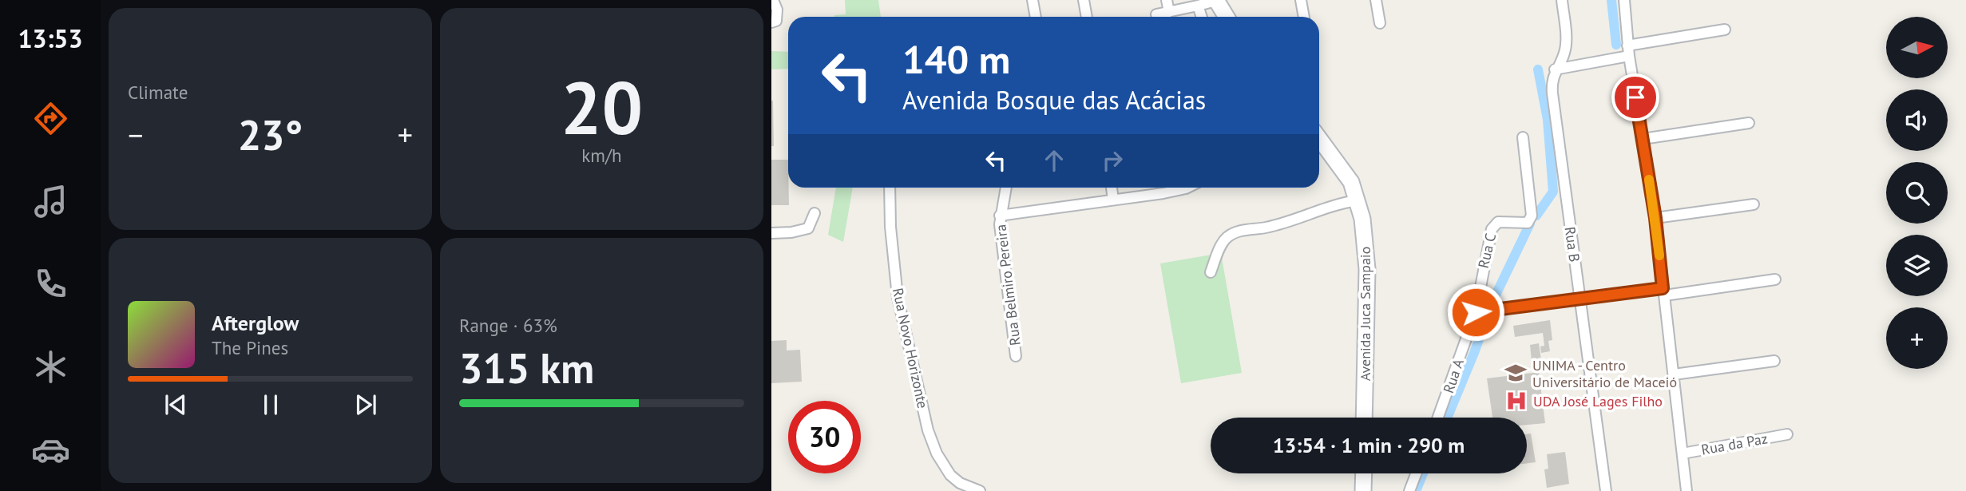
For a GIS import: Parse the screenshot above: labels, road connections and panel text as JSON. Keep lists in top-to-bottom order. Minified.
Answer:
{"streets":{"main road":["Avenida Juca Sampaio"],"street":["Rua B","Rua C","Rua Belmiro Pereira","Rua Novo Horizonte","Rua A","Rua da Paz"]},"crossings":[["Rua C","Rua A"]],"places":{"school or university":["UNIMA - Centro Universitário de Maceió"],"hospital":["UDA José Lages Filho"]},"north":"right","page":{"tabs":"13:53","tile":["Climate",["20","km/h"],["Range · 63%","315 km"]],"map_buttons":"+","turn":["140 m","Avenida Bosque das Acácias"],"heat":["−","23°","+"],"song":["Afterglow","The Pines"],"limit":"30","trip":"13:54 · 1 min · 290 m"}}
